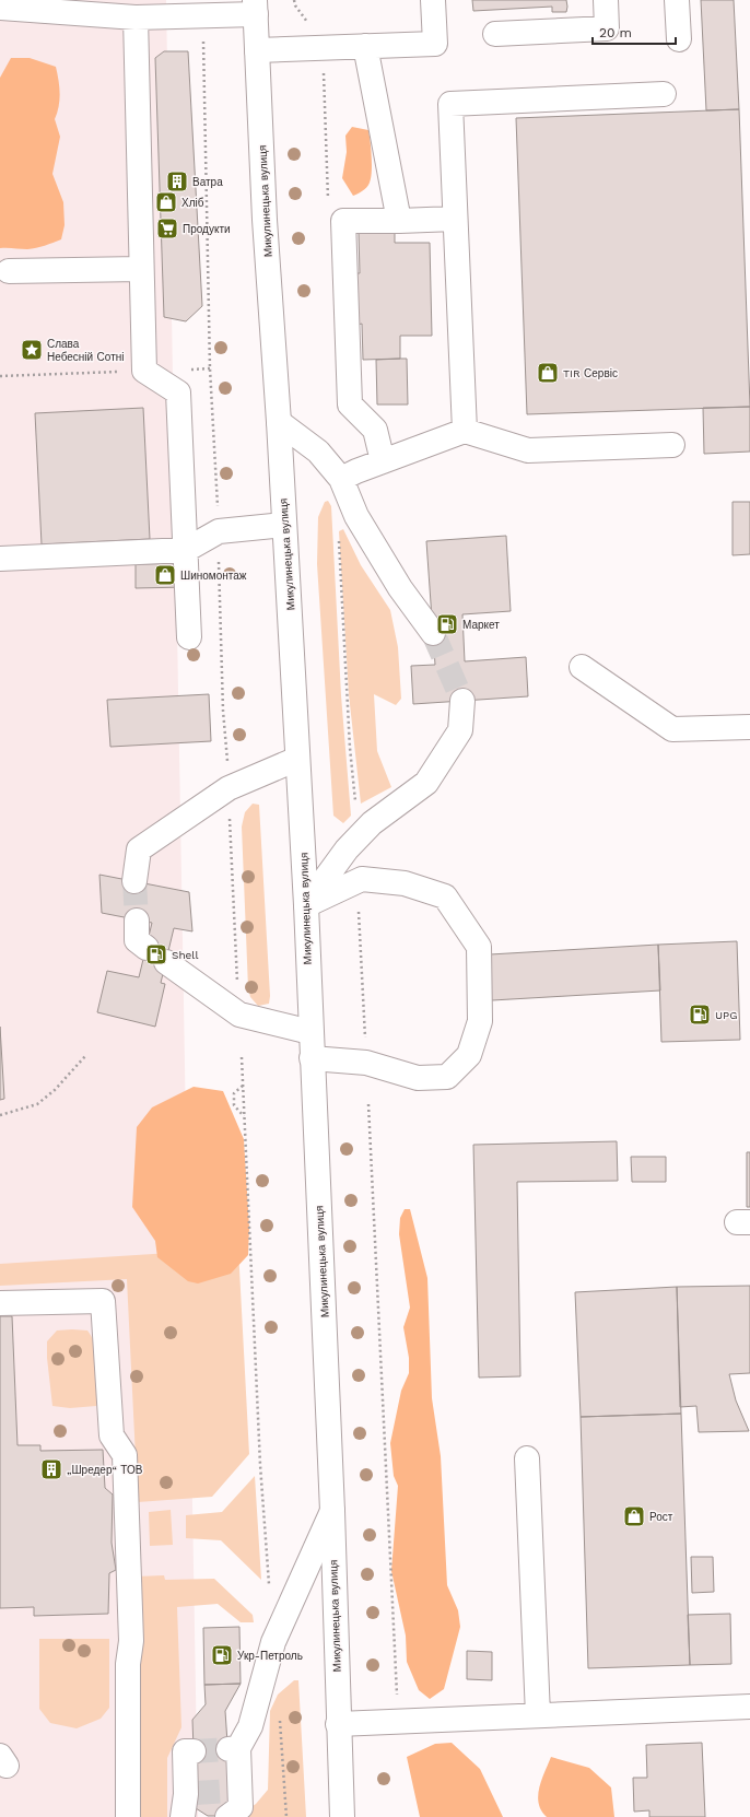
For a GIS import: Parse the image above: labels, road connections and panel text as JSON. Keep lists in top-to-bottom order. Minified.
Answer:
{"streets":{"main road":["Микулинецька вулиця"]},"places":{"building":["Ватра","„Шредер“ ТОВ"],"shop":["Хліб","TIR Сервіс","Шиномонтаж","Рост"],"supermarket":["Продукти"],"place":["Слава Небесній Сотні"],"fuel station":["Маркет","Shell","UPG","Укр-Петроль"]},"scale_bar":"20 m"}
